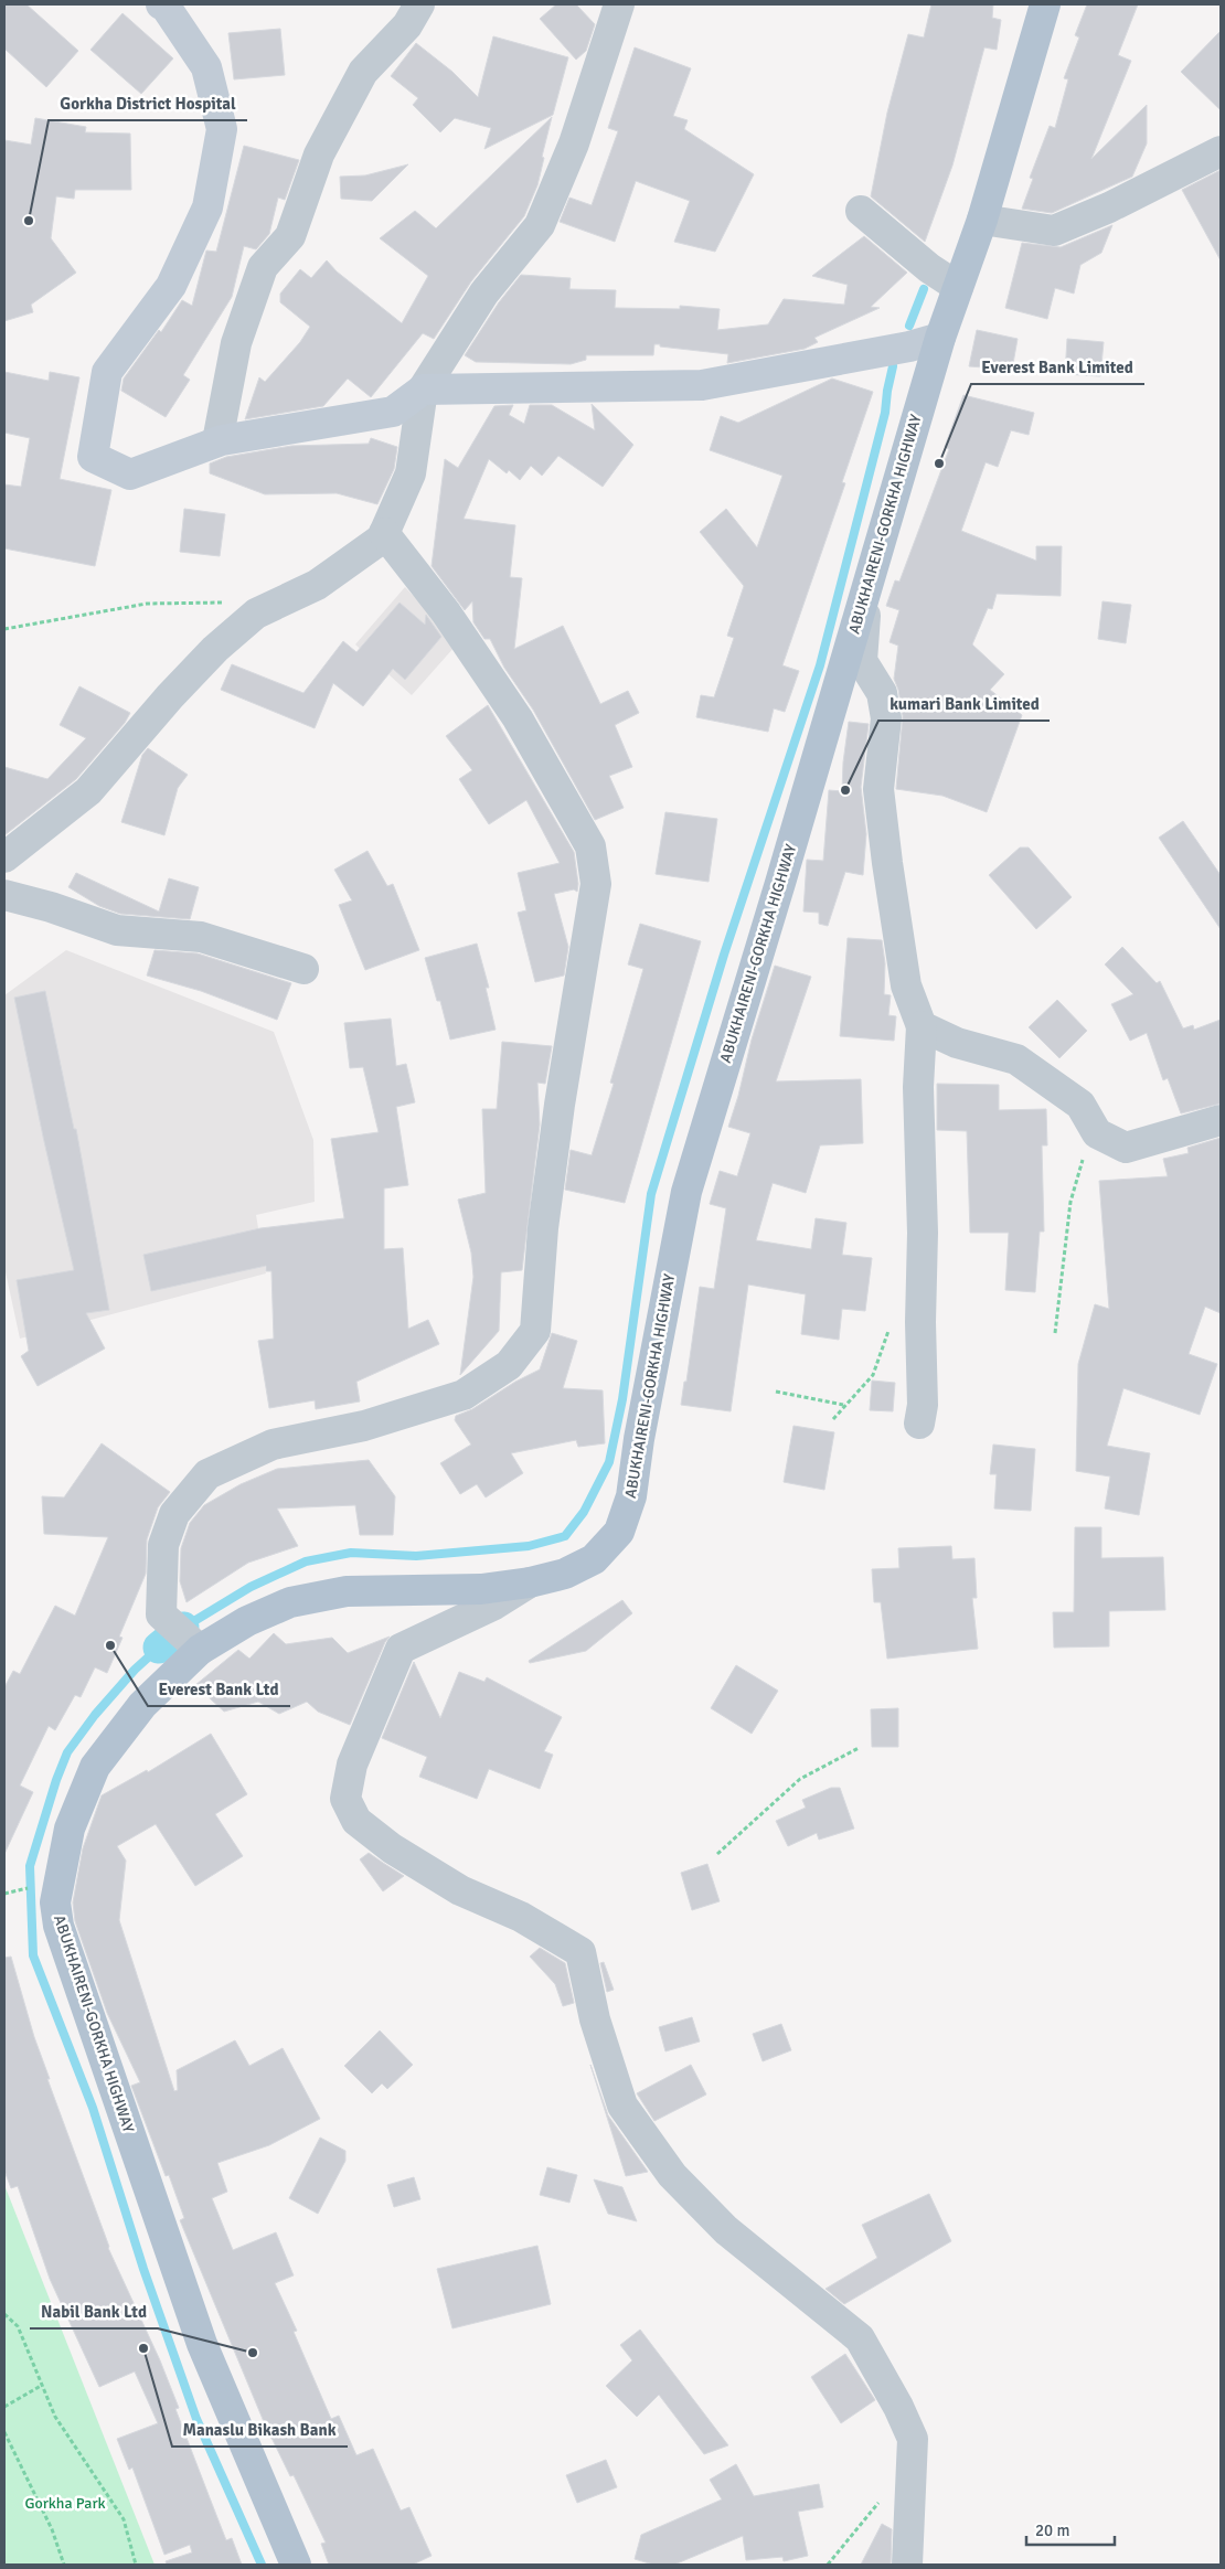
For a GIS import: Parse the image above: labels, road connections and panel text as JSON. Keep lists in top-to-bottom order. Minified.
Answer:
{"streets":{"main road":["ABUKHAIRENI-GORKHA HIGHWAY"]},"parks":["Gorkha Park"],"places":["Gorkha District Hospital","Everest Bank Limited","kumari Bank Limited","Everest Bank Ltd","Manaslu Bikash Bank","Nabil Bank Ltd"],"scale_bar":"20 m"}
